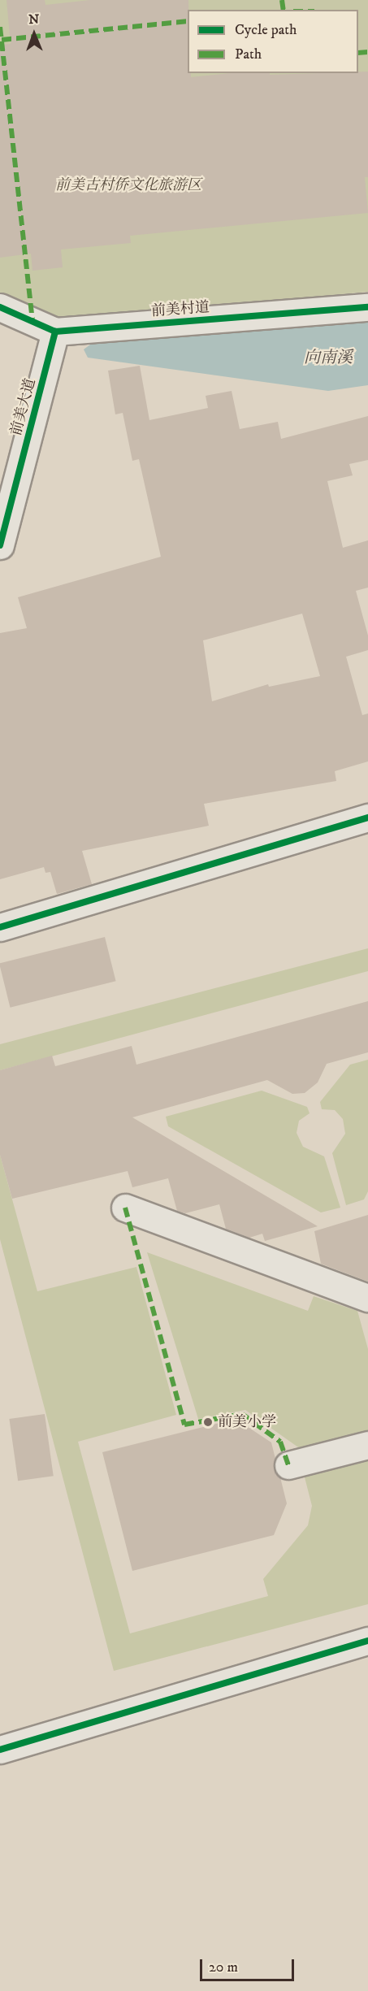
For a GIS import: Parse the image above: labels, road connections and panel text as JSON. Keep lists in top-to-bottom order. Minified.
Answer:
{"streets":{"street":["前美村道","前美大道"]},"crossings":[["前美村道","前美大道"]],"water":["向南溪"],"parks":["前美古村侨文化旅游区"],"places":["前美小学"],"legend":["Cycle path","Path"],"scale_bar":"20 m","north":"top"}
